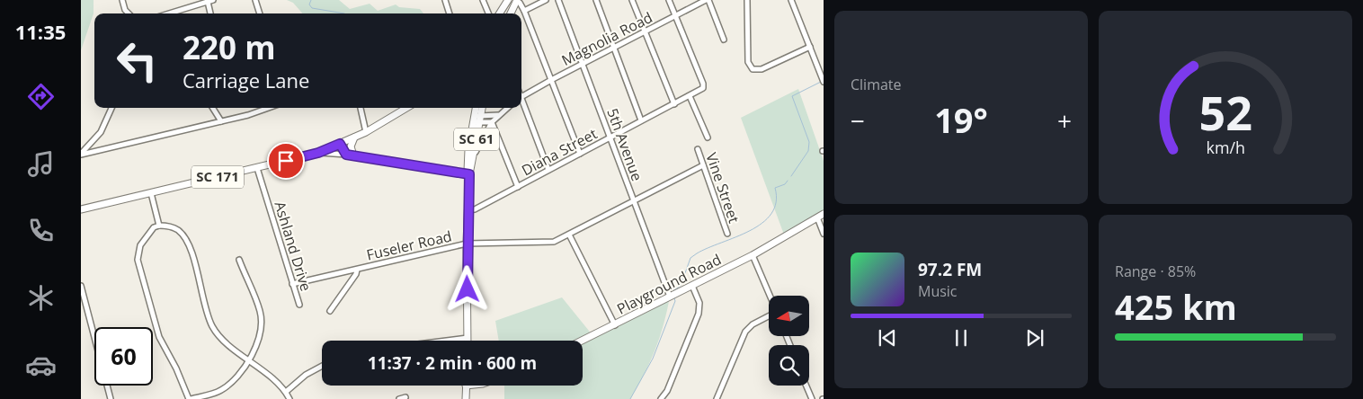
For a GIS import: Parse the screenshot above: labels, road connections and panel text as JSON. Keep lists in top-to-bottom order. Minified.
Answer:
{"streets":{"main road":["SC 61","SC 171","Playground Road"],"street":["Magnolia Road","5th Avenue","Diana Street","Vine Street","Fuseler Road","Ashland Drive"]},"crossings":[["Magnolia Road","5th Avenue"],["Magnolia Road","Diana Street"],["SC 61","Diana Street"],["SC 61","Fuseler Road"],["5th Avenue","Diana Street"],["5th Avenue","Fuseler Road"],["5th Avenue","Playground Road"],["SC 171","Ashland Drive"],["Vine Street","Fuseler Road"],["Fuseler Road","Ashland Drive"]],"north":"left","page":{"tabs":"11:35","tile":["Climate",["Range · 85%","425 km"]],"turn":["220 m","Carriage Lane"],"heat":["−","19°","+"],"song":["97.2 FM","Music"],"limit":"60","trip":"11:37 · 2 min · 600 m","gauge":["52","km/h"]}}
